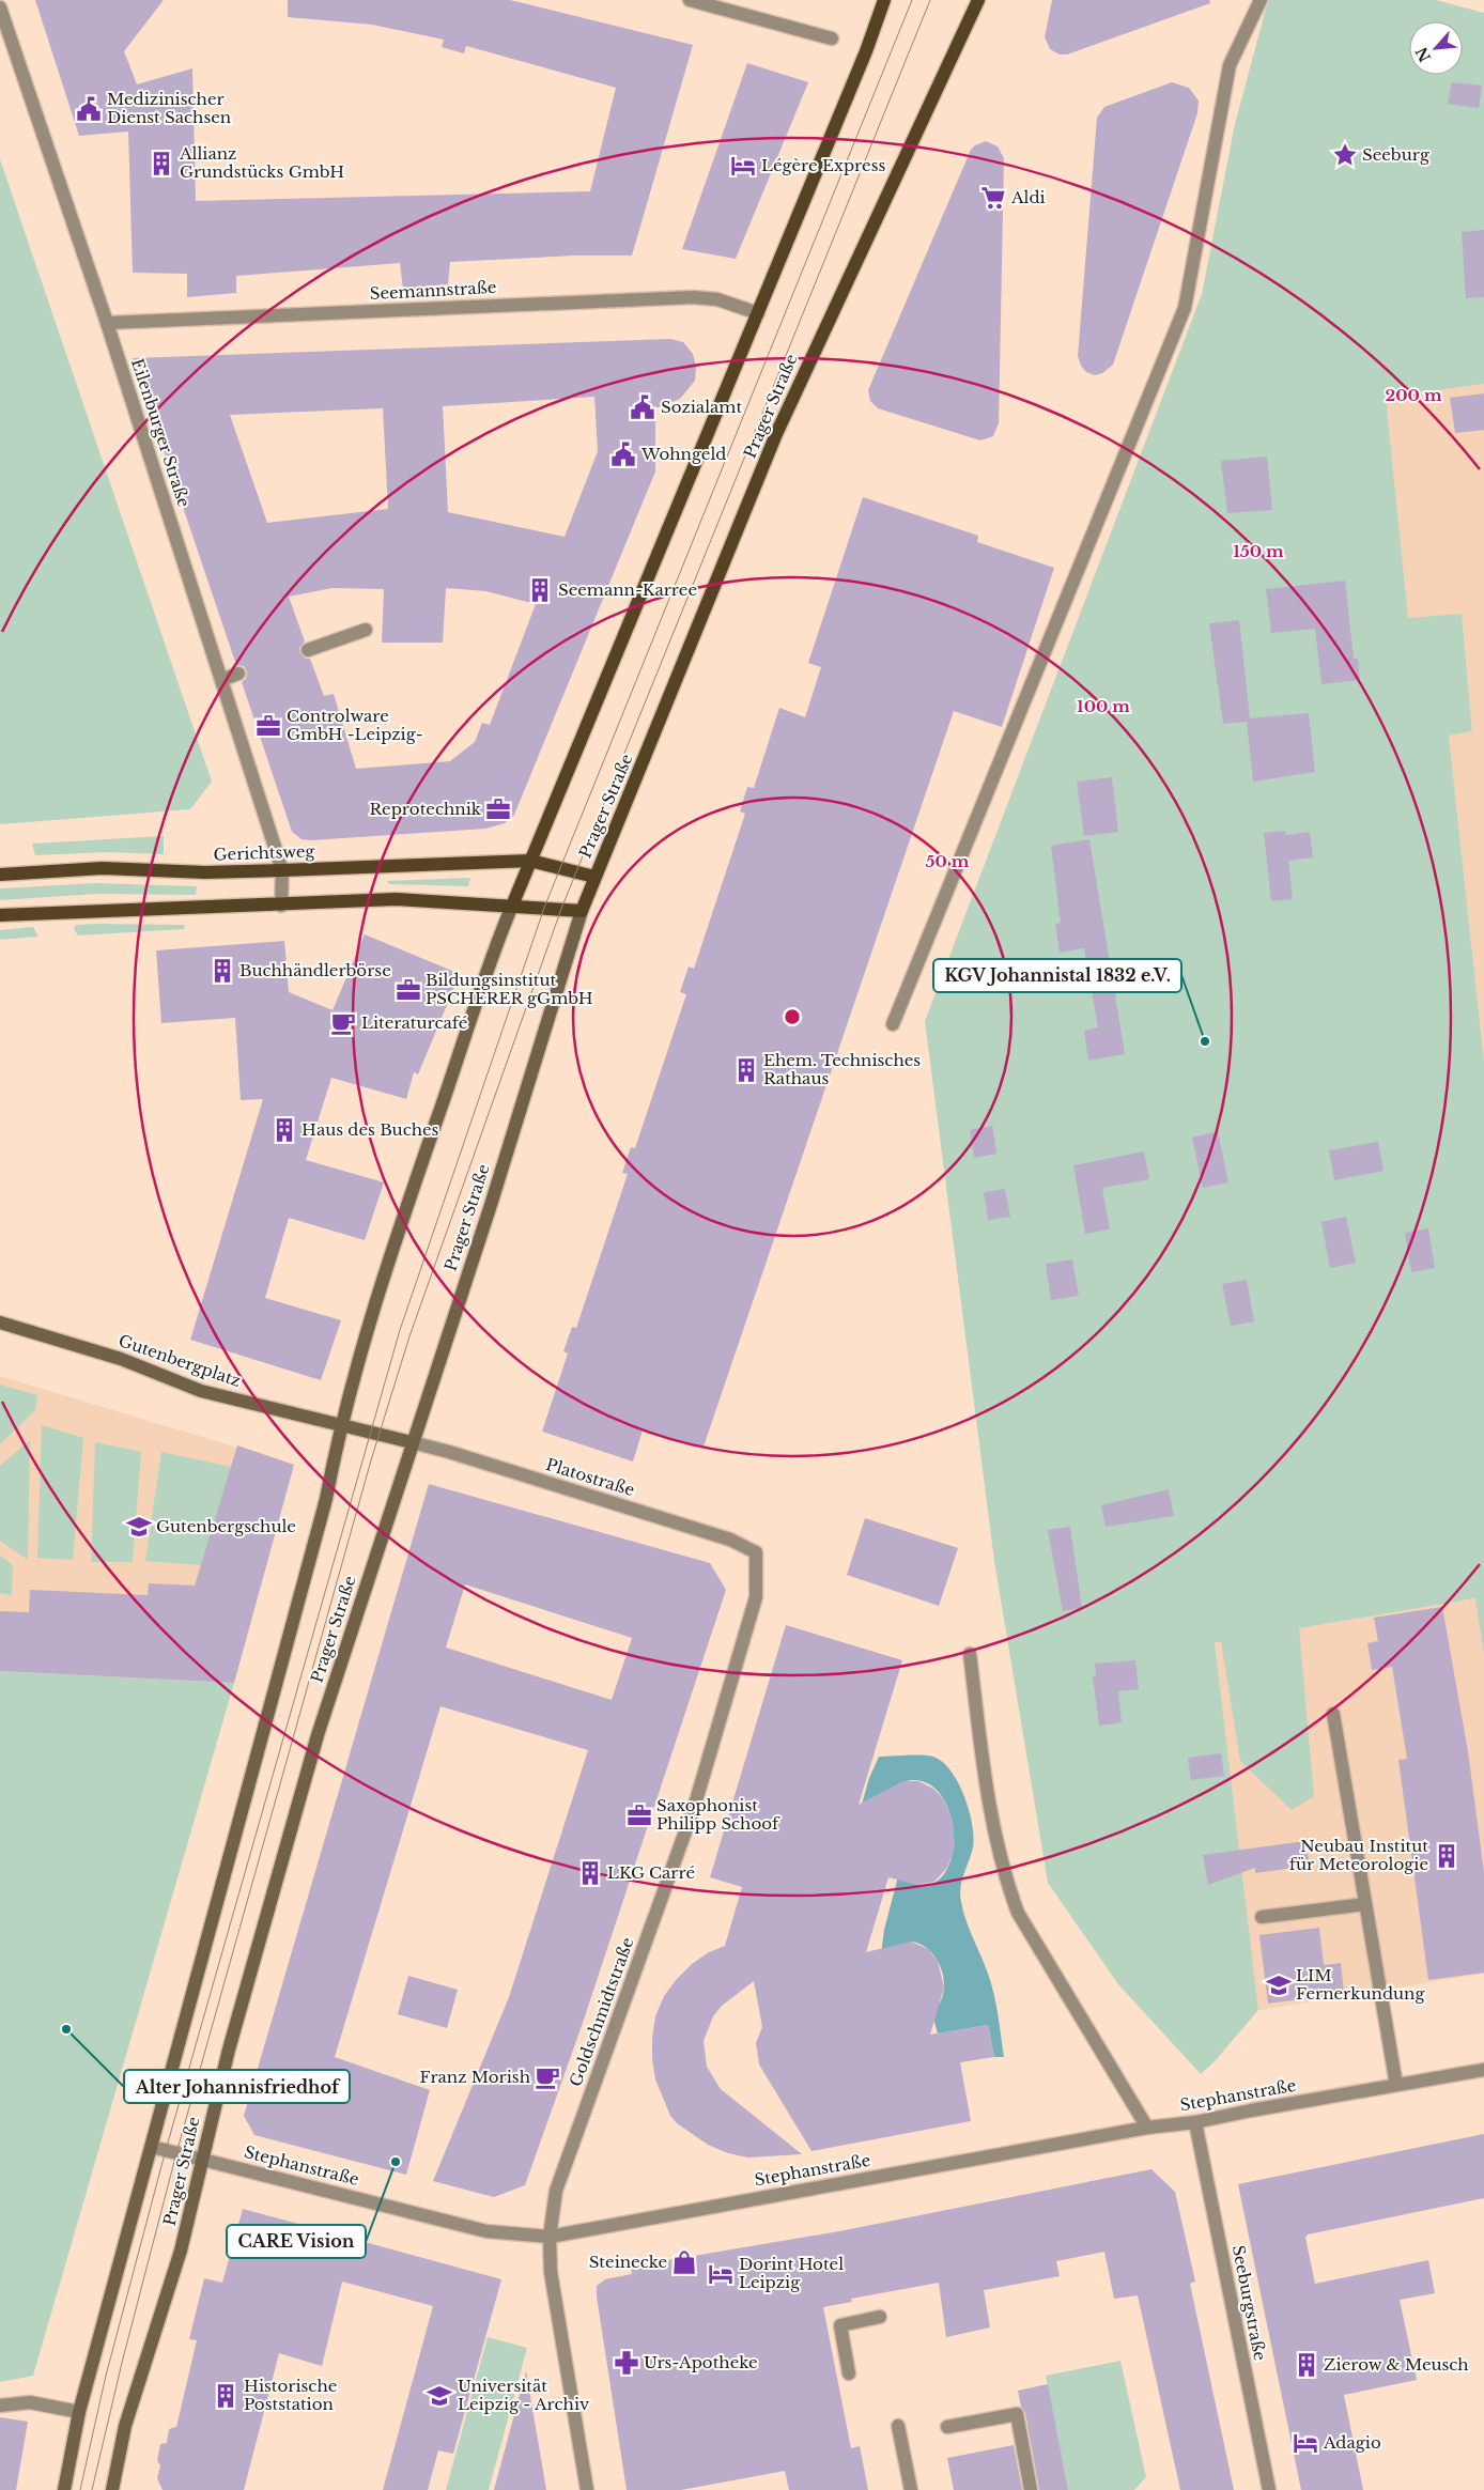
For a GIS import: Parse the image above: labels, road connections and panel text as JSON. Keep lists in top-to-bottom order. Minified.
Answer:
{"streets":{"main road":["Prager Straße","Gerichtsweg","Gutenbergplatz"],"street":["Seemannstraße","Eilenburger Straße","Platostraße","Goldschmidtstraße","Stephanstraße","Seeburgstraße"]},"crossings":[["Seemannstraße","Eilenburger Straße"],["Prager Straße","Gerichtsweg"],["Prager Straße","Gutenbergplatz"],["Prager Straße","Platostraße"],["Prager Straße","Stephanstraße"],["Eilenburger Straße","Gerichtsweg"],["Gutenbergplatz","Platostraße"],["Platostraße","Goldschmidtstraße"],["Goldschmidtstraße","Stephanstraße"],["Stephanstraße","Seeburgstraße"]],"places":{"public building":["Medizinischer Dienst Sachsen","Sozialamt","Wohngeld"],"place":["Seeburg"],"building":["Allianz Grundstücks GmbH","Seemann-Karree","Buchhändlerbörse","Ehem. Technisches Rathaus","Haus des Buches","Neubau Institut für Meteorologie","LKG Carré","Zierow & Meusch","Historische Poststation"],"hotel":["Légère Express","Dorint Hotel Leipzig","Adagio"],"supermarket":["Aldi"],"office":["Controlware GmbH -Leipzig-","Reprotechnik","Bildungsinstitut PSCHERER gGmbH","Saxophonist Philipp Schoof"],"cafe":["Literaturcafé","Franz Morish"],"other":["KGV Johannistal 1832 e.V.","Alter Johannisfriedhof","CARE Vision"],"school or university":["Gutenbergschule","LIM Fernerkundung","Universität Leipzig - Archiv"],"shop":["Steinecke"],"pharmacy":["Urs-Apotheke"]},"north":"bottom left","rings":["200 m","150 m","100 m","50 m"]}
